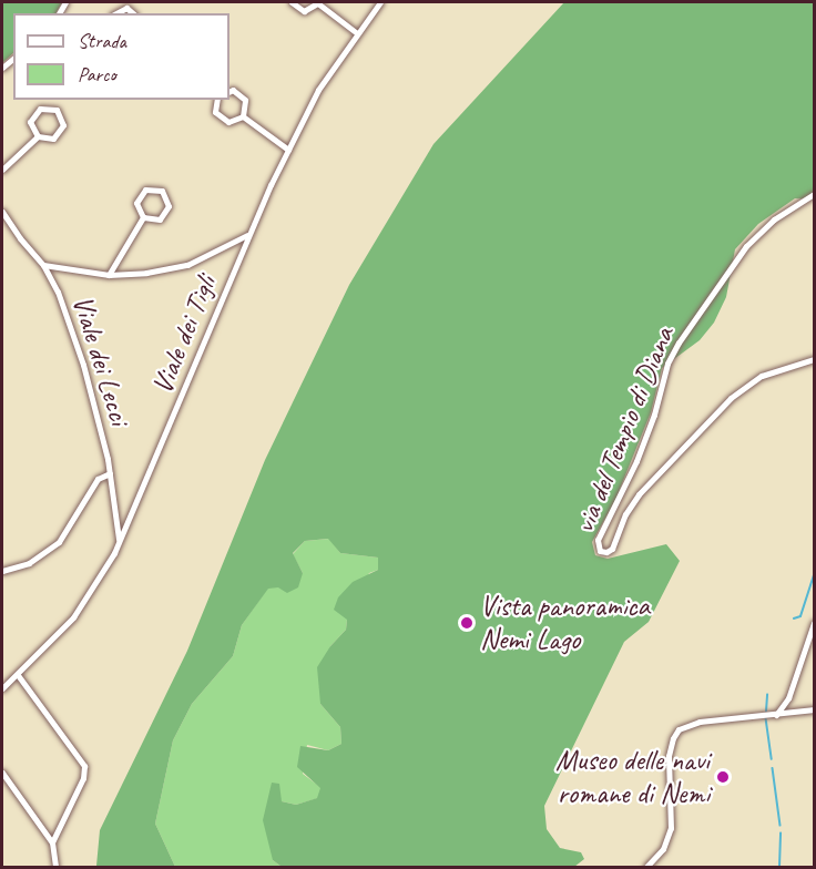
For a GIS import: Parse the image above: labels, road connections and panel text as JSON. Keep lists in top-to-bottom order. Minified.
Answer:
{"streets":{"street":["Viale dei Tigli","Viale dei Lecci","via del Tempio di Diana"]},"crossings":[["Viale dei Tigli","Viale dei Lecci"]],"places":["Vista panoramica Nemi Lago","Museo delle navi romane di Nemi"],"legend":["Strada","Parco"]}
